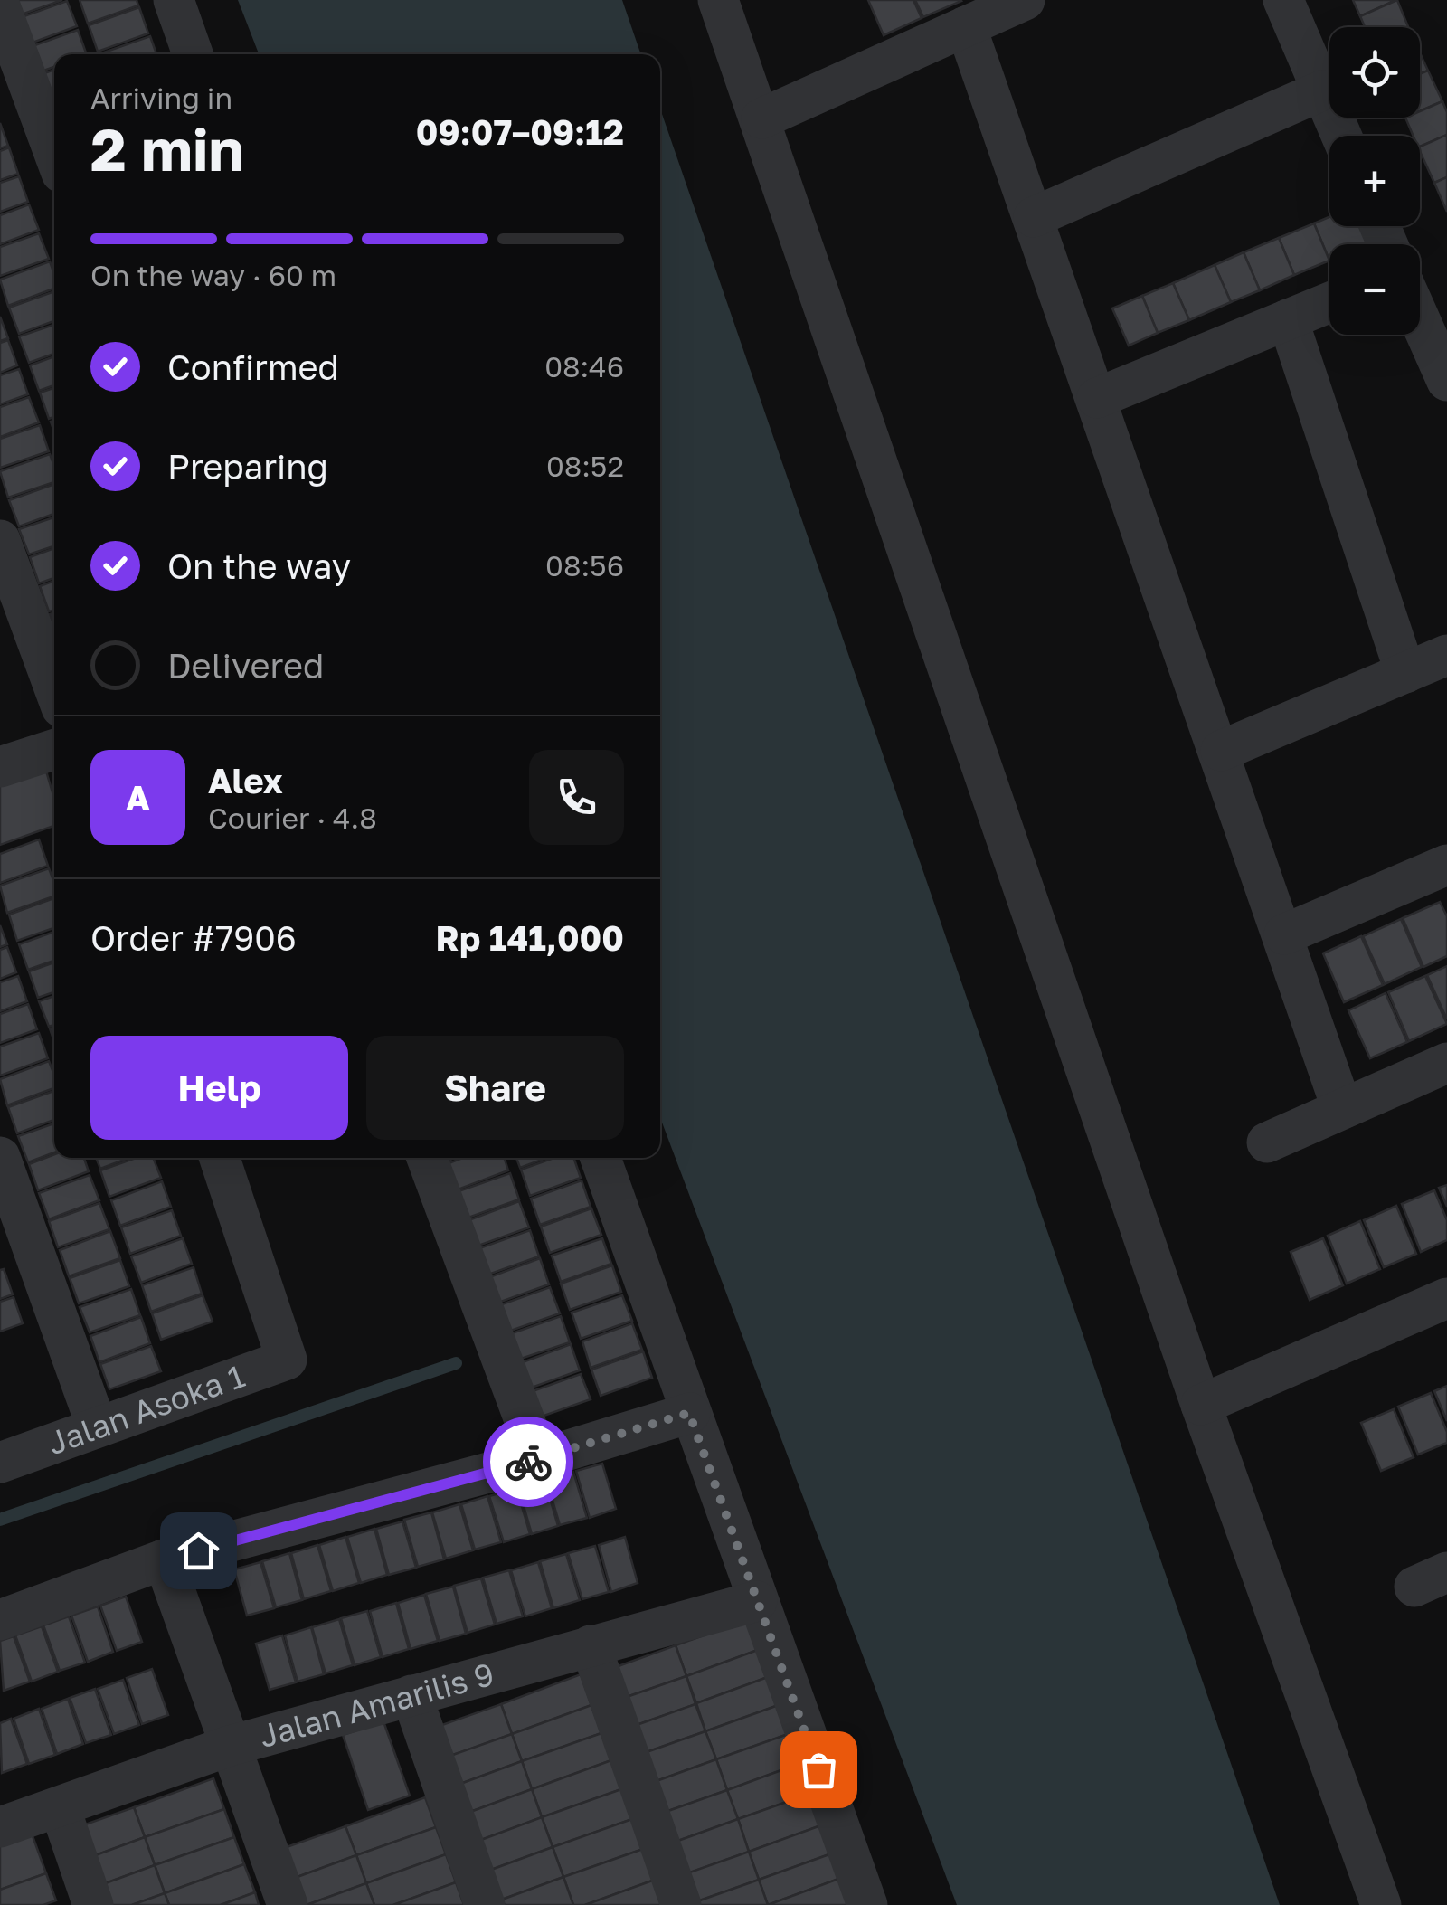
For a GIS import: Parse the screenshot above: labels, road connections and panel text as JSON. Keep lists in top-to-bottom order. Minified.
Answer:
{"streets":{"street":["Jalan Asoka 1","Jalan Amarilis 9"]},"page":{"map_buttons":["+","−"],"heading":["2 min","Arriving in","09:07–09:12"],"panel":["Alex","Courier · 4.8","Order #7906","Rp 141,000"],"bar":"On the way · 60 m","list":[["Confirmed","08:46"],["Preparing","08:52"],["On the way","08:56"],"Delivered"],"round":"A","buttons":["Help","Share"]}}
